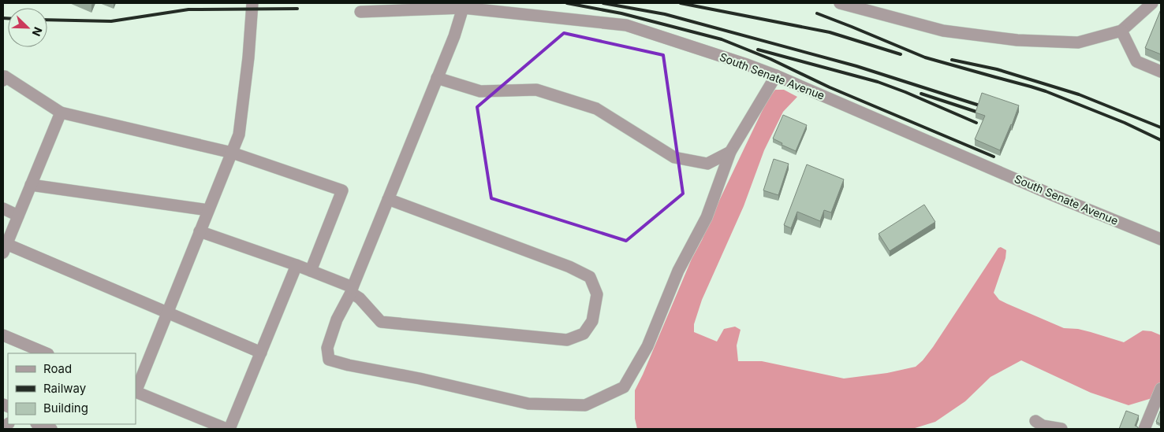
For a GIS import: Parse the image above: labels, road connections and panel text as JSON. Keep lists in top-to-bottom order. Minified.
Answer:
{"streets":{"street":["South Senate Avenue"]},"legend":["Road","Railway","Building"],"north":"bottom right"}
